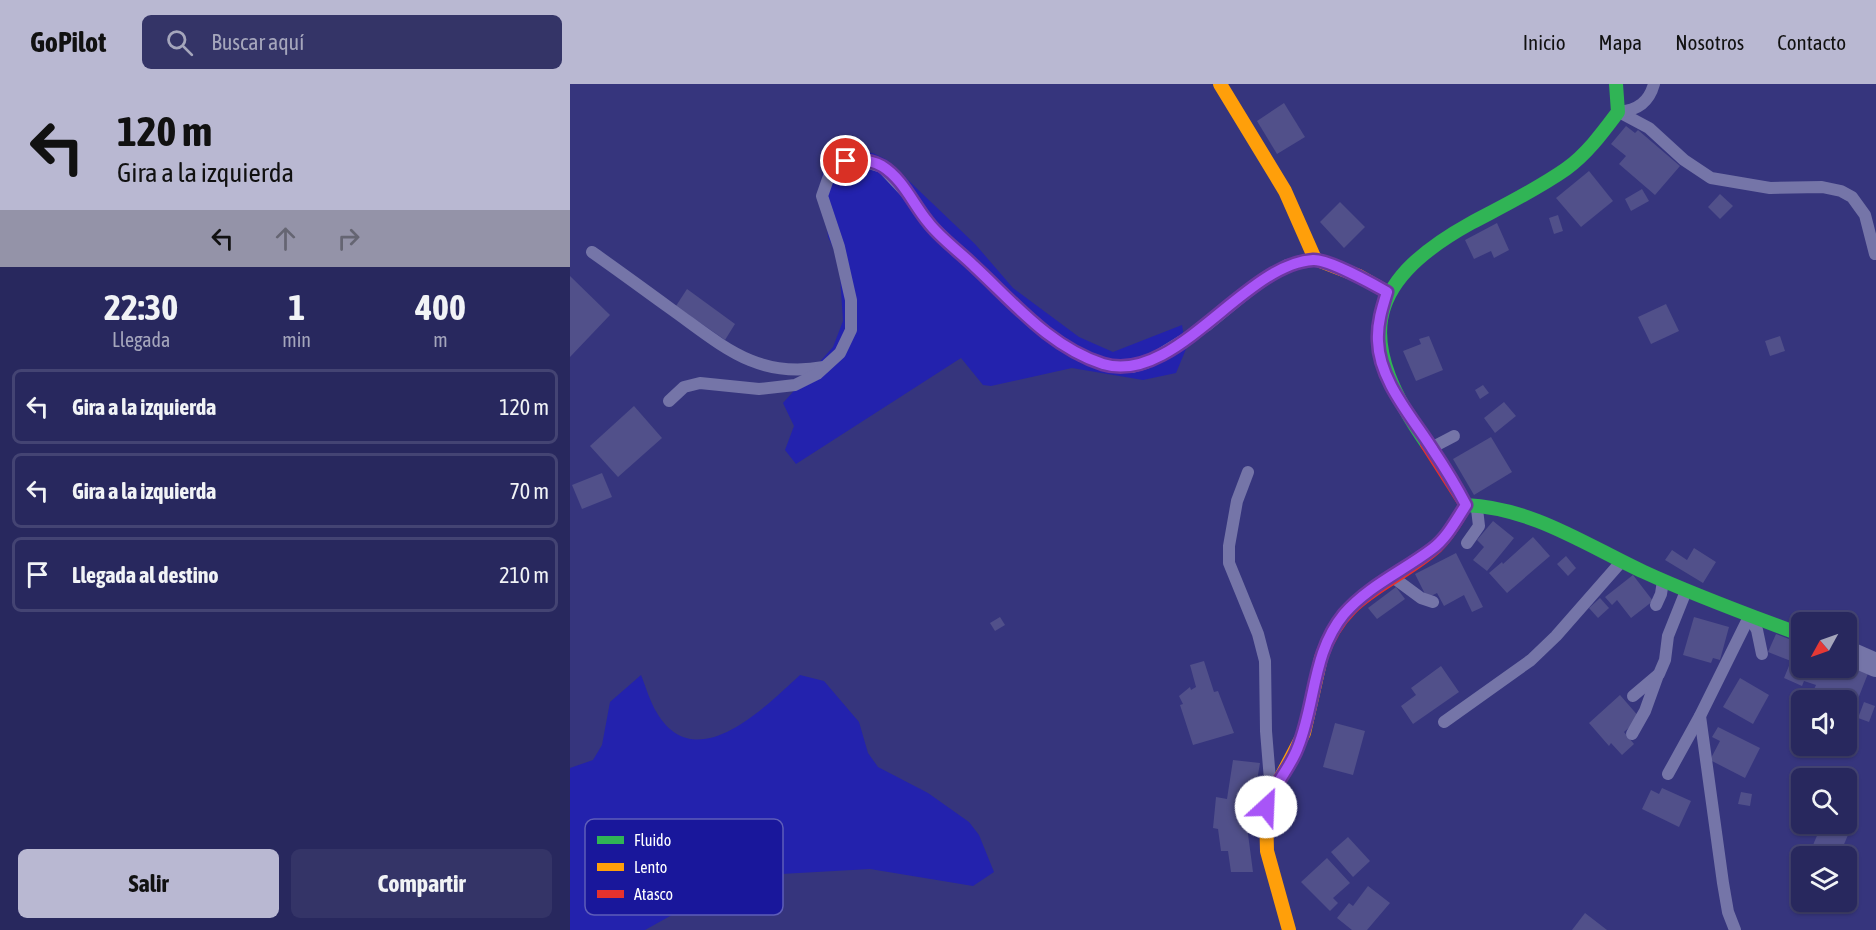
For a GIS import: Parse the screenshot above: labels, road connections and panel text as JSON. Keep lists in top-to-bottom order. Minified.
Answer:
{"legend":["Fluido","Lento","Atasco"],"north":"bottom left","page":{"header":"GoPilot","search":"Buscar aquí","nav":["Inicio","Mapa","Nosotros","Contacto"],"turn":["120 m","Gira a la izquierda"],"eta":["22:30","Llegada","1","min","400","m"],"list":[{"name":"Gira a la izquierda","value":"120 m"},{"name":"Gira a la izquierda","value":"70 m"},{"name":"Llegada al destino","value":"210 m"}],"buttons":["Salir","Compartir"]}}
